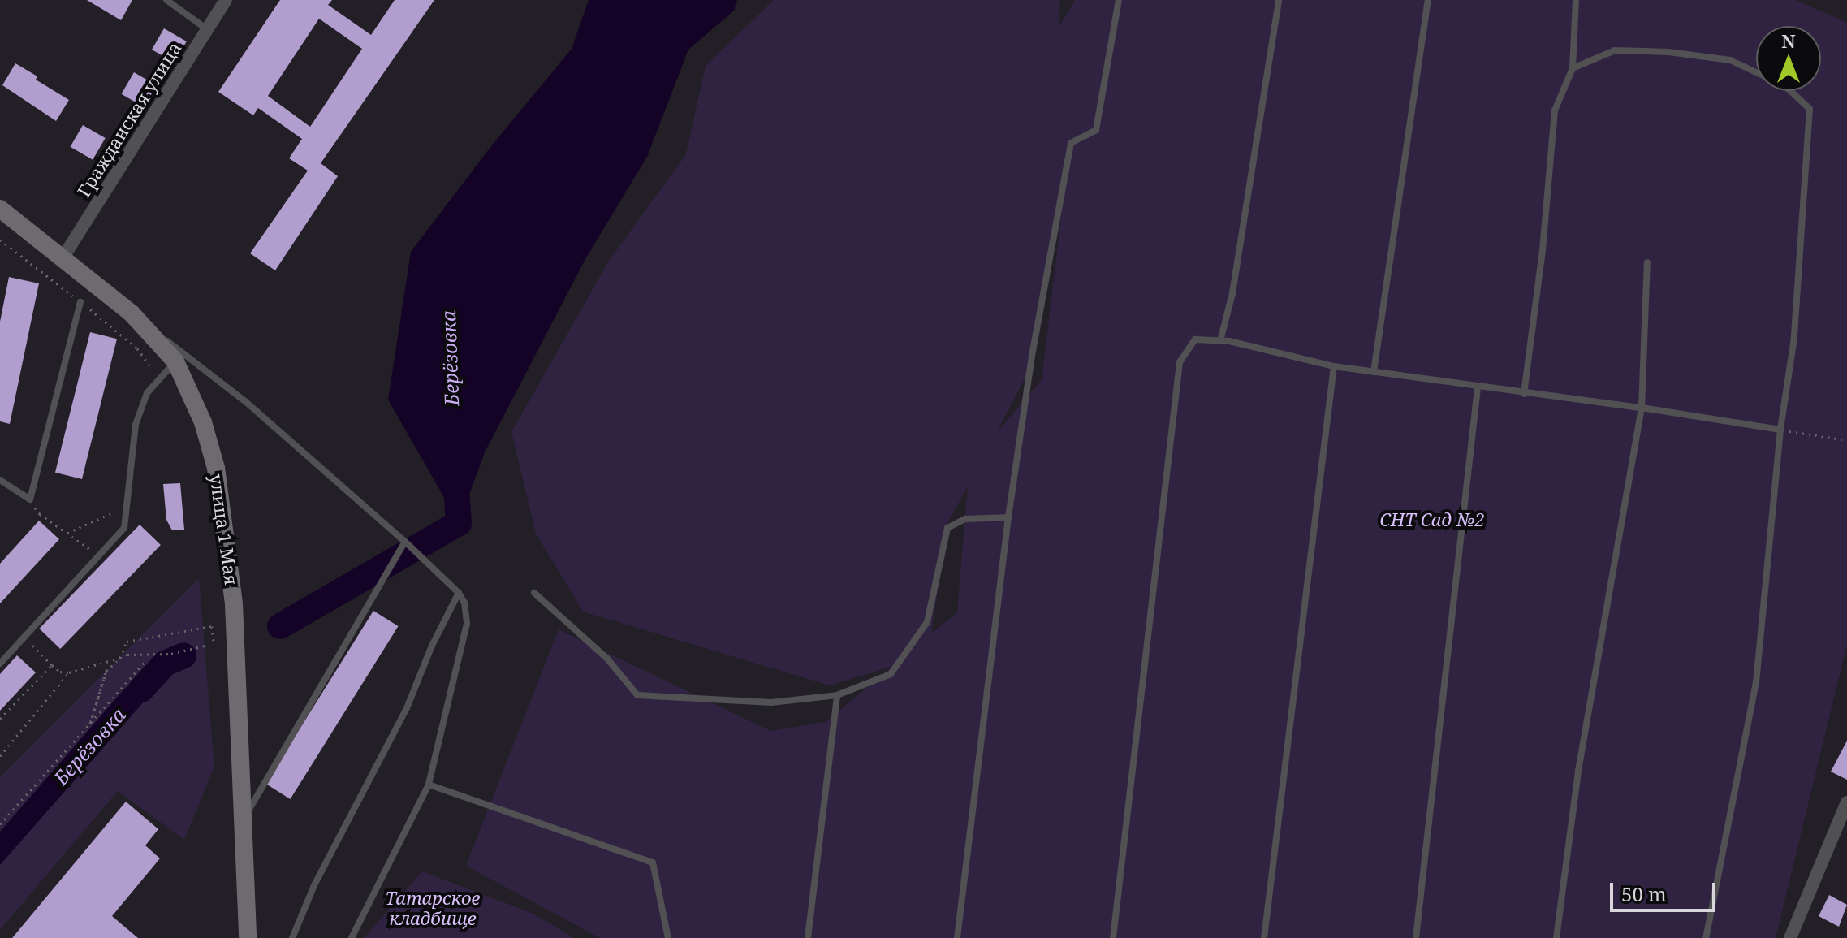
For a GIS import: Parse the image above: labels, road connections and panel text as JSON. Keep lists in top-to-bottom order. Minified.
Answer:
{"streets":{"main road":["улица 1 Мая"],"street":["Гражданская улица"]},"crossings":[["Гражданская улица","улица 1 Мая"]],"water":["Берёзовка"],"parks":["СНТ Сад №2","Татарское кладбище"],"scale_bar":"50 m","north":"top"}
